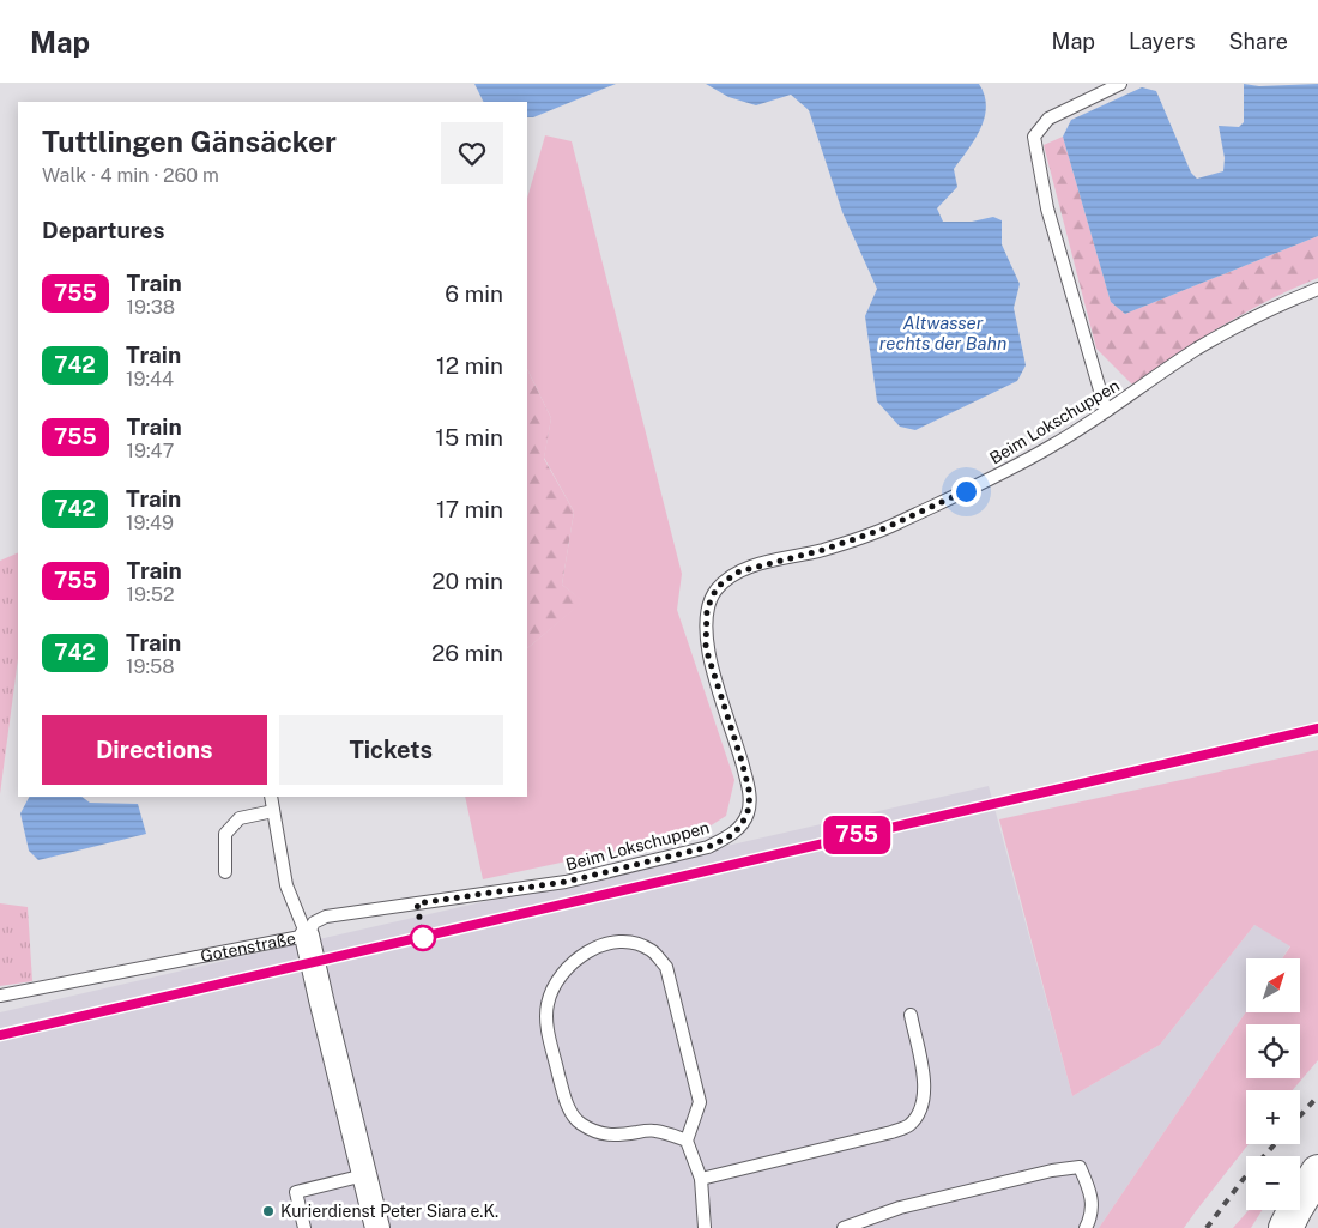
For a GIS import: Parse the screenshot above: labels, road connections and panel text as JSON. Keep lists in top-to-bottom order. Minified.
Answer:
{"streets":{"street":["Gotenstraße"],"lane":["Beim Lokschuppen"]},"crossings":[["Beim Lokschuppen","Gotenstraße"]],"water":["Altwasser rechts der Bahn"],"places":["Kurierdienst Peter Siara e.K."],"north":"top right","page":{"header":"Map","nav":["Map","Layers","Share"],"on_map":"755","heading":[["Tuttlingen Gänsäcker","Walk · 4 min · 260 m"],"Departures"],"list":[{"mark":"755","name":"Train","note":"19:38","value":"6 min"},{"mark":"742","name":"Train","note":"19:44","value":"12 min"},{"mark":"755","name":"Train","note":"19:47","value":"15 min"},{"mark":"742","name":"Train","note":"19:49","value":"17 min"},{"mark":"755","name":"Train","note":"19:52","value":"20 min"},{"mark":"742","name":"Train","note":"19:58","value":"26 min"}],"buttons":["Directions","Tickets"],"map_buttons":["+","−"]}}
